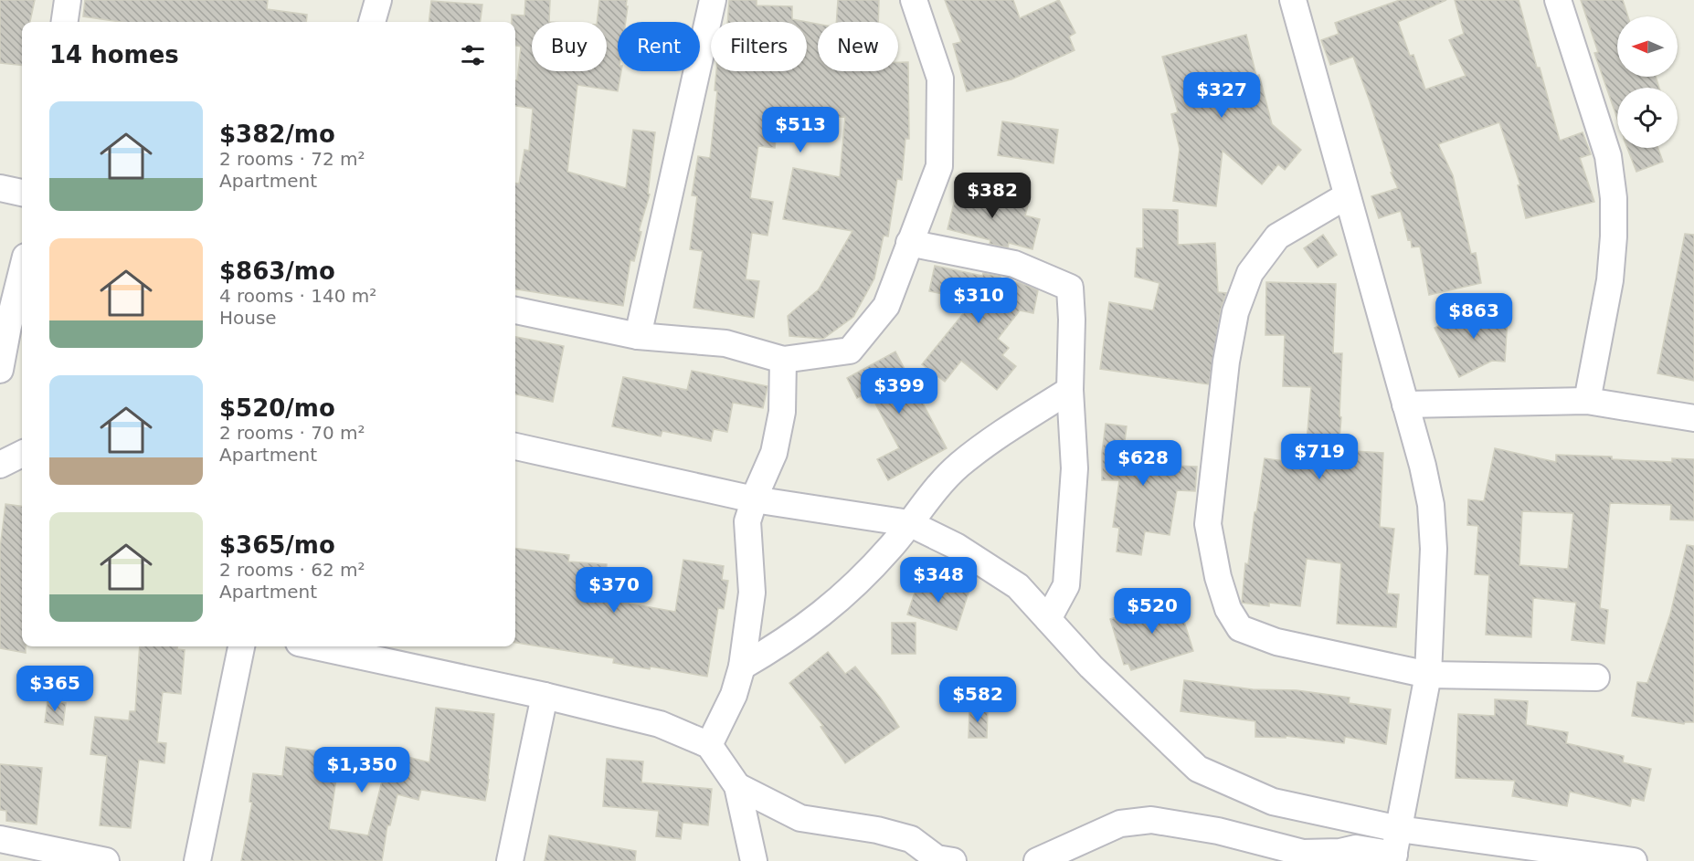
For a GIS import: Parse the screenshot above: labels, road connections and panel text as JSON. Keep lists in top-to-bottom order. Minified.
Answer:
{"north":"left","page":{"chip":["Buy","Rent","Filters","New"],"heading":"14 homes","price":["$327","$513","$382","$310","$863","$399","$719","$628","$348","$370","$520","$365","$582","$1,350"],"list":[{"name":"$382/mo","note":"2 rooms · 72 m² · Apartment"},{"name":"$863/mo","note":"4 rooms · 140 m² · House"},{"name":"$520/mo","note":"2 rooms · 70 m² · Apartment"},{"name":"$365/mo","note":"2 rooms · 62 m² · Apartment"}]}}
